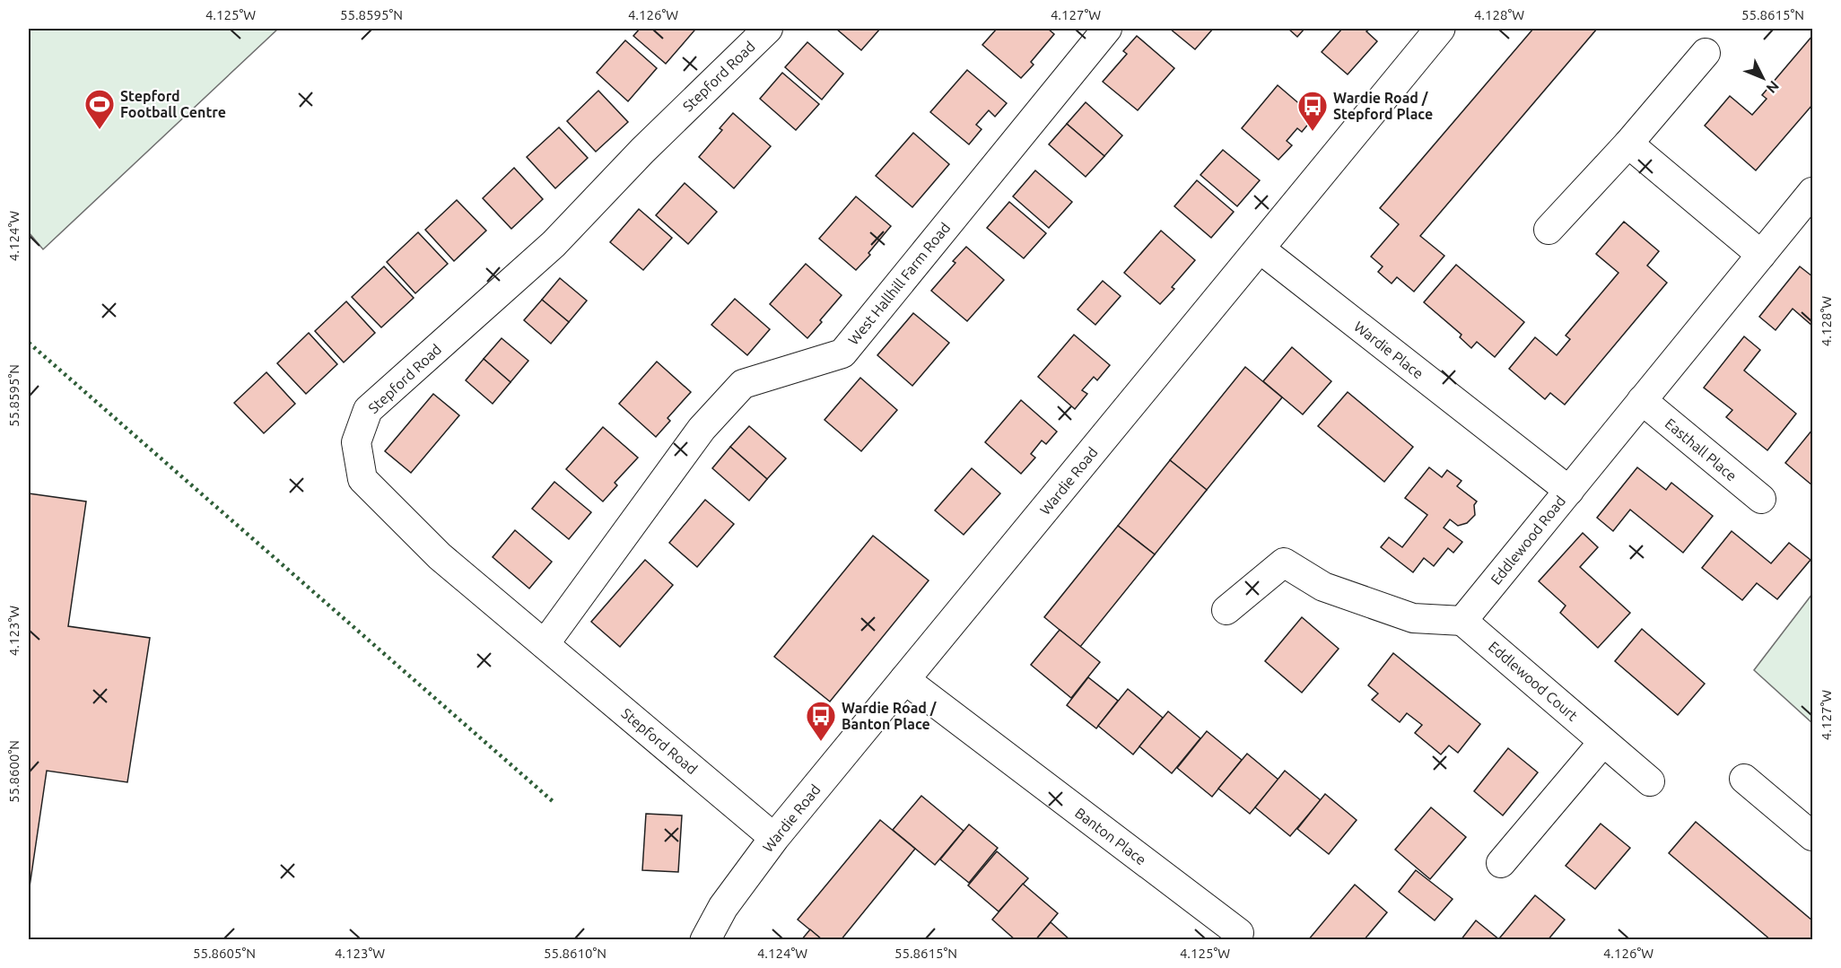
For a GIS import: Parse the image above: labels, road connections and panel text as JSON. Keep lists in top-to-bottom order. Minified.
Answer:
{"streets":{"street":["Stepford Road","West Hallhill Farm Road","Wardie Place","Easthall Place","Wardie Road","Eddlewood Road","Eddlewood Court","Banton Place"]},"crossings":[["Stepford Road","West Hallhill Farm Road"],["Stepford Road","Wardie Road"],["Wardie Place","Wardie Road"],["Wardie Place","Eddlewood Road"],["Easthall Place","Eddlewood Road"],["Wardie Road","Banton Place"],["Eddlewood Road","Eddlewood Court"]],"places":{"sports":["Stepford Football Centre"],"bus stop":["Wardie Road / Stepford Place","Wardie Road / Banton Place"]},"north":"bottom right","coordinates":["4.125°W","55.8595°N","4.126°W","4.127°W","4.128°W","55.8615°N","4.124°W","4.123°W","55.8600°N","55.8605°N","55.8610°N"]}
